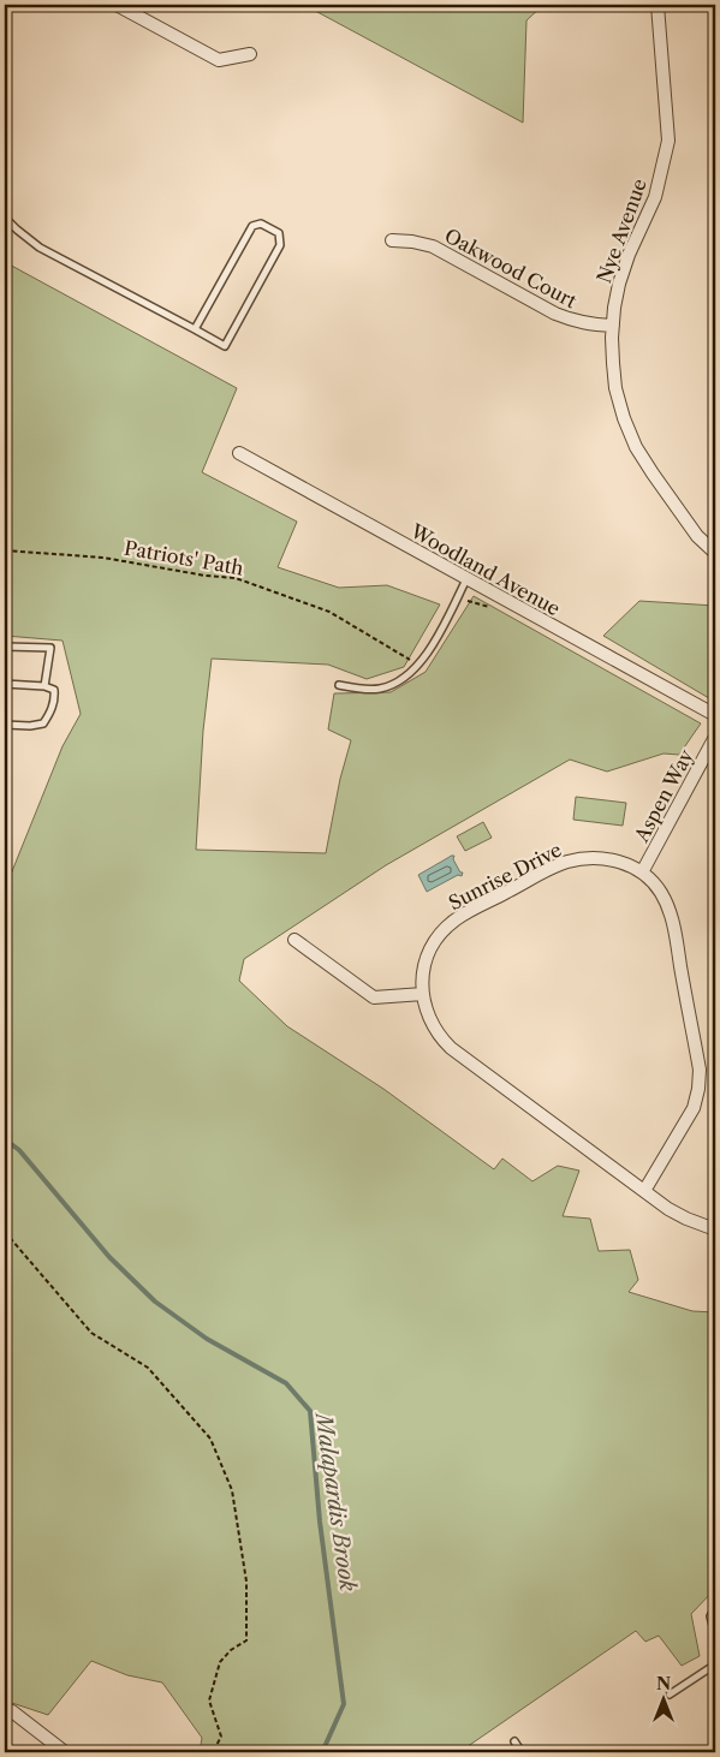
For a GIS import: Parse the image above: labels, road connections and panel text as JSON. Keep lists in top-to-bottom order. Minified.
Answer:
{"streets":{"street":["Nye Avenue","Oakwood Court","Woodland Avenue","Aspen Way","Sunrise Drive"],"path":["Patriots' Path"]},"crossings":[["Nye Avenue","Oakwood Court"],["Aspen Way","Sunrise Drive"]],"water":["Malapardis Brook"],"north":"top"}
